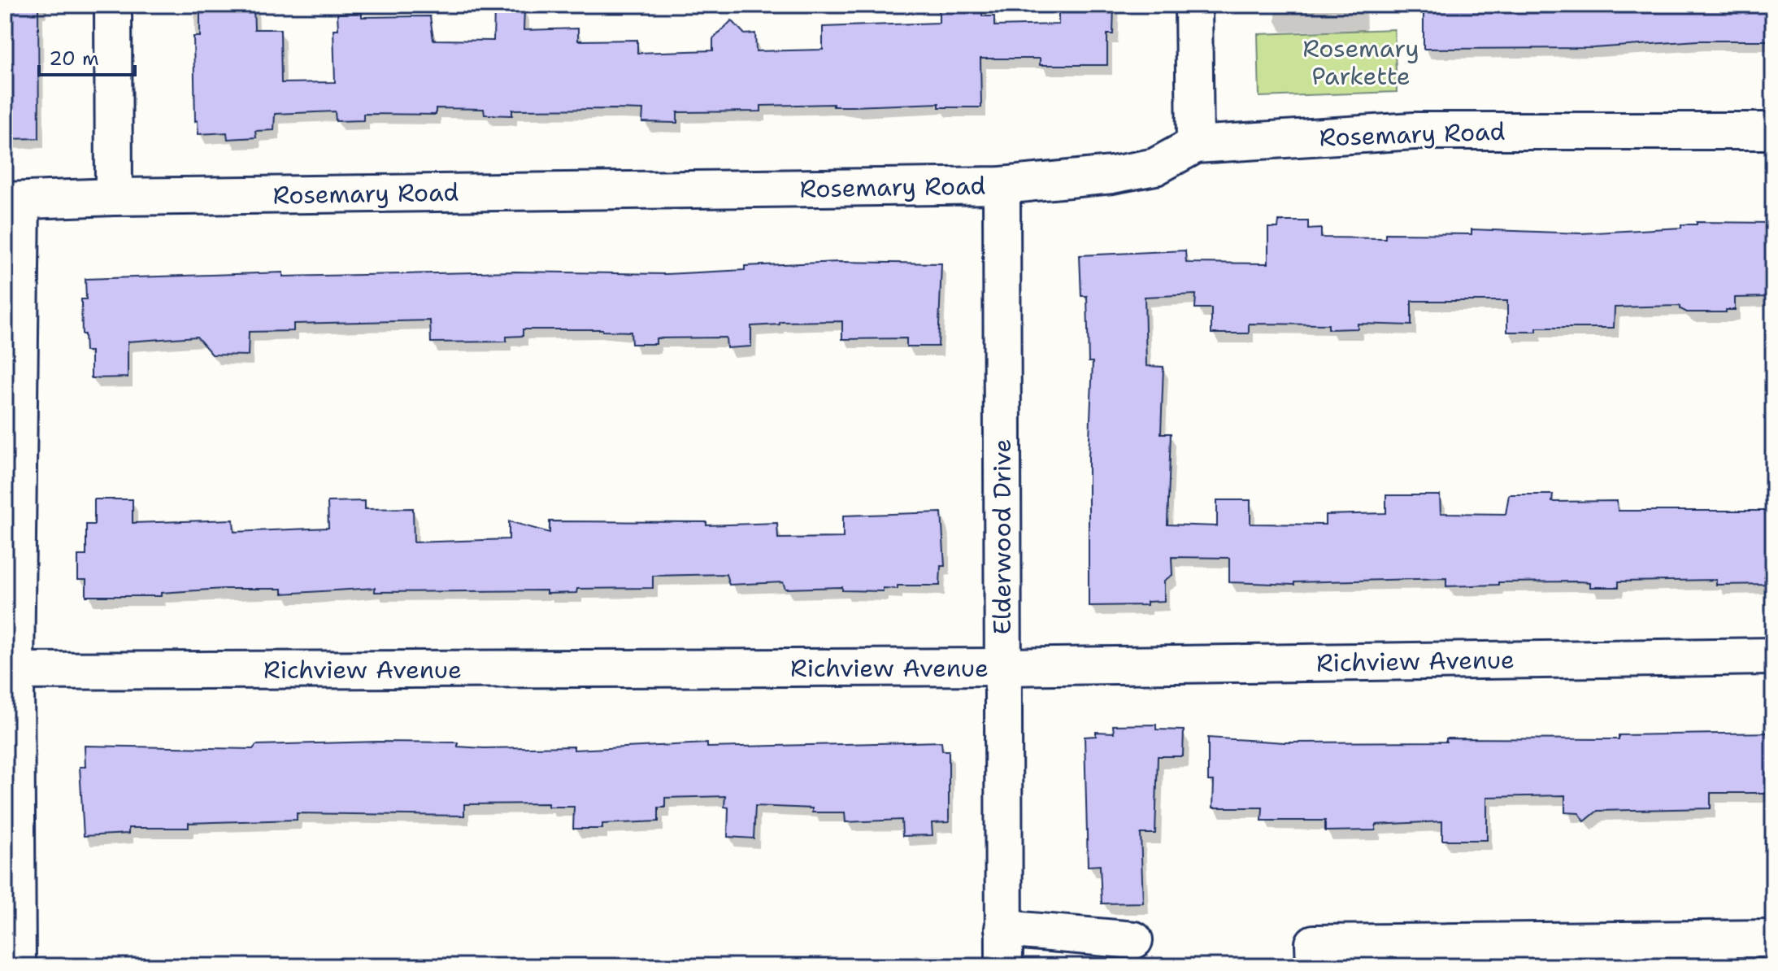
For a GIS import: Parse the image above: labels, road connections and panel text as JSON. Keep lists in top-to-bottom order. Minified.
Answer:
{"streets":{"street":["Rosemary Road","Elderwood Drive","Richview Avenue"]},"crossings":[["Rosemary Road","Elderwood Drive"],["Elderwood Drive","Richview Avenue"]],"parks":["Rosemary Parkette"],"scale_bar":"20 m"}
